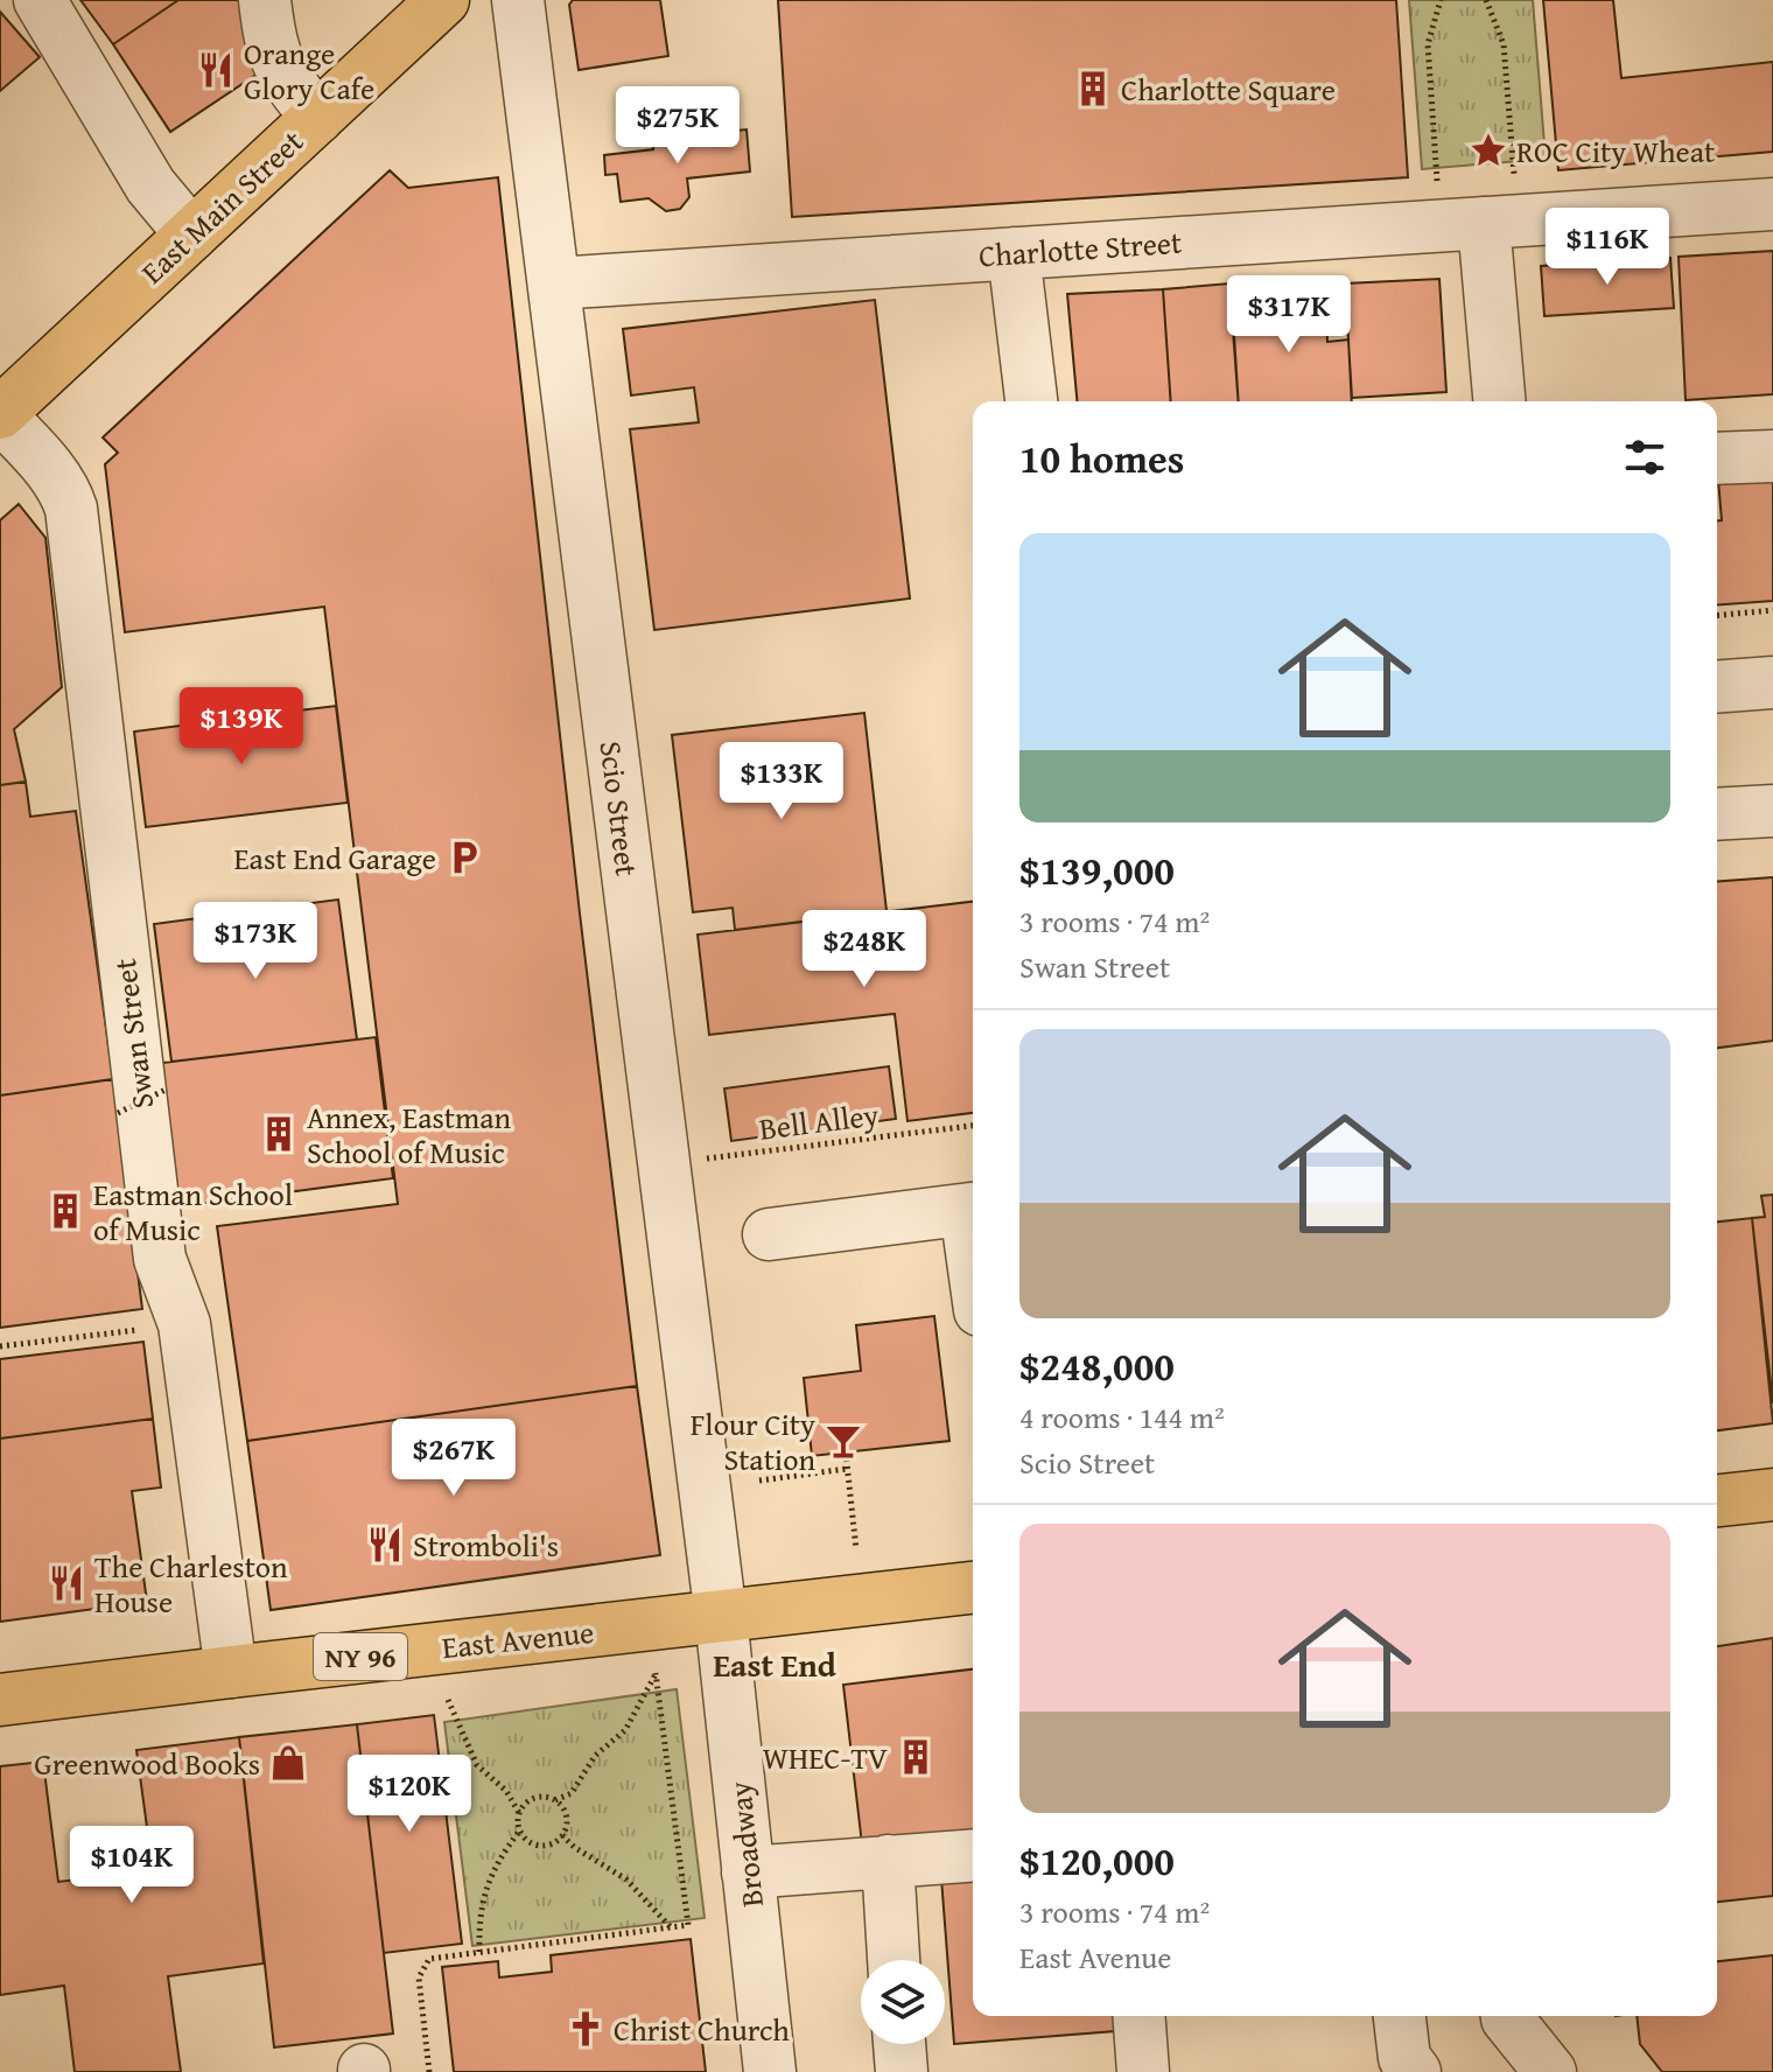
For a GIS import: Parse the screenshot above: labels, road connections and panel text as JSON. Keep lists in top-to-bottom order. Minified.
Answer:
{"streets":{"main road":["East Main Street","East Avenue","NY 96"],"street":["Charlotte Street","Scio Street","Swan Street","Broadway"],"path":["Bell Alley"]},"crossings":[["East Main Street","Swan Street"],["Charlotte Street","Scio Street"],["Scio Street","Bell Alley"],["Scio Street","East Avenue"],["Scio Street","Broadway"],["Swan Street","East Avenue"],["East Avenue","Broadway"]],"districts":["East End"],"places":{"restaurant":["Orange Glory Cafe","Stromboli's","The Charleston House"],"building":["Charlotte Square","Annex, Eastman School of Music","Eastman School of Music","WHEC-TV"],"place":["ROC City Wheat"],"parking":["East End Garage"],"bar":["Flour City Station"],"shop":["Greenwood Books"],"church":["Christ Church"]},"page":{"price":["$275K","$116K","$317K","$139K","$133K","$173K","$248K","$267K","$120K","$104K"],"heading":"10 homes","list":[{"name":"$139,000","note":"3 rooms · 74 m² · Swan Street"},{"name":"$248,000","note":"4 rooms · 144 m² · Scio Street"},{"name":"$120,000","note":"3 rooms · 74 m² · East Avenue"}]}}
